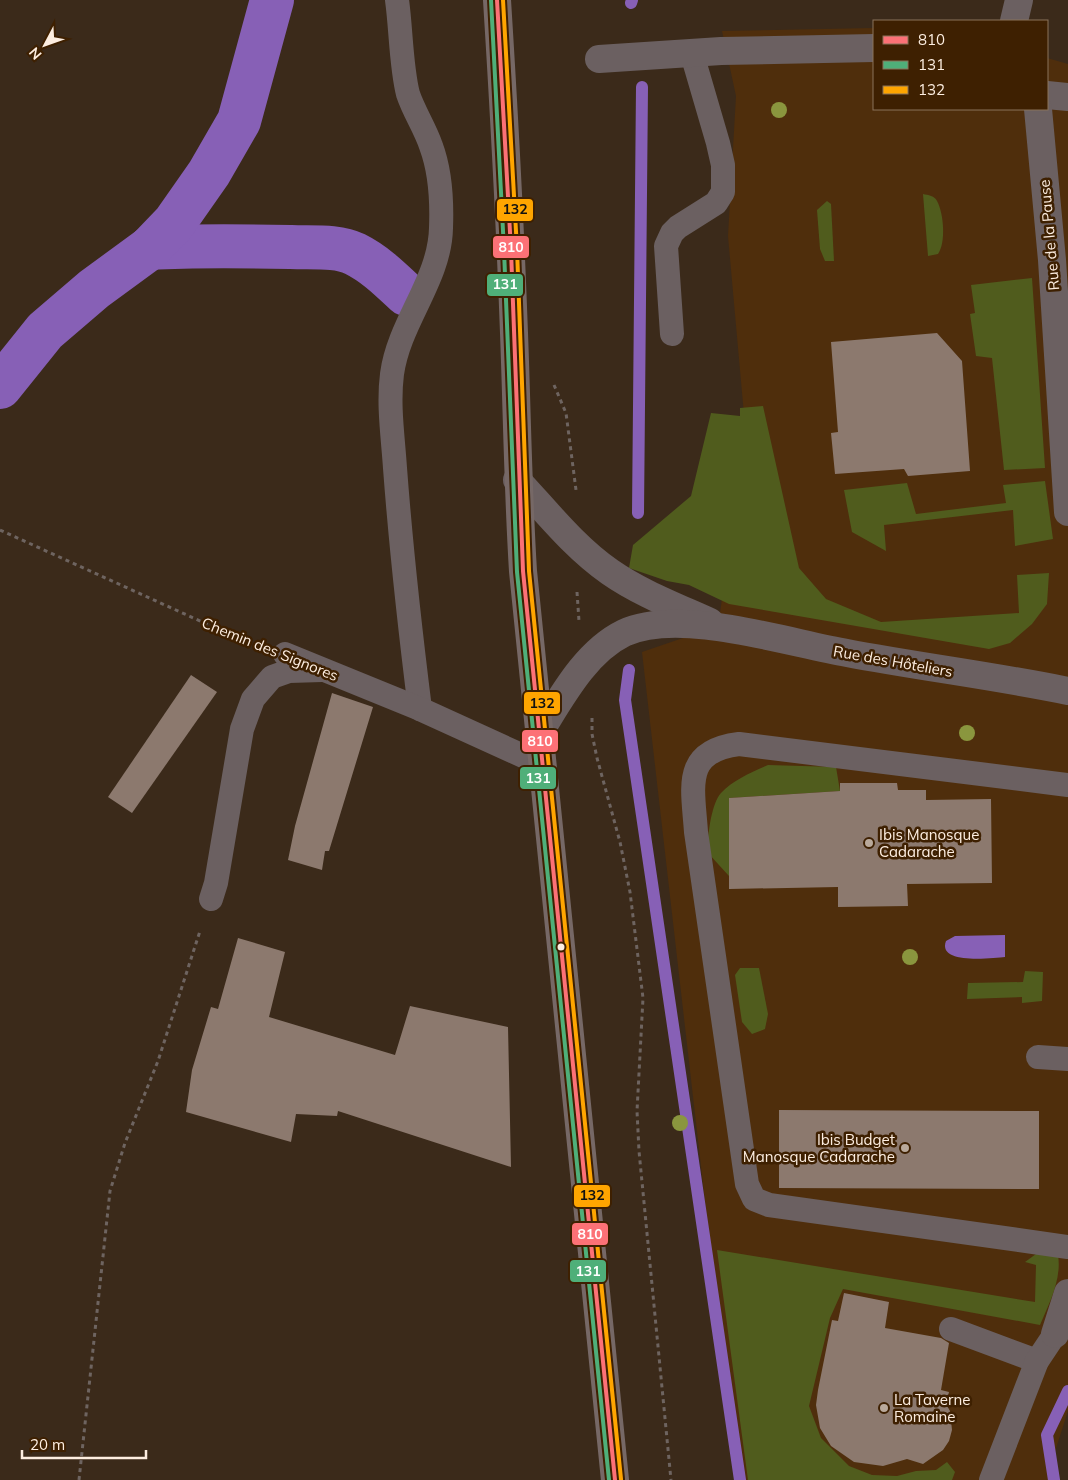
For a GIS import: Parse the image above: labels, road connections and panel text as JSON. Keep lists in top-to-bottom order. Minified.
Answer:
{"streets":{"street":["Rue de la Pause","Rue des Hôteliers"],"lane":["Chemin des Signores"]},"places":["Ibis Manosque Cadarache","Ibis Budget Manosque Cadarache","La Taverne Romaine"],"lines":["transit line 810","transit line 131","transit line 132"],"legend":["810","131","132"],"scale_bar":"20 m","north":"bottom left"}
